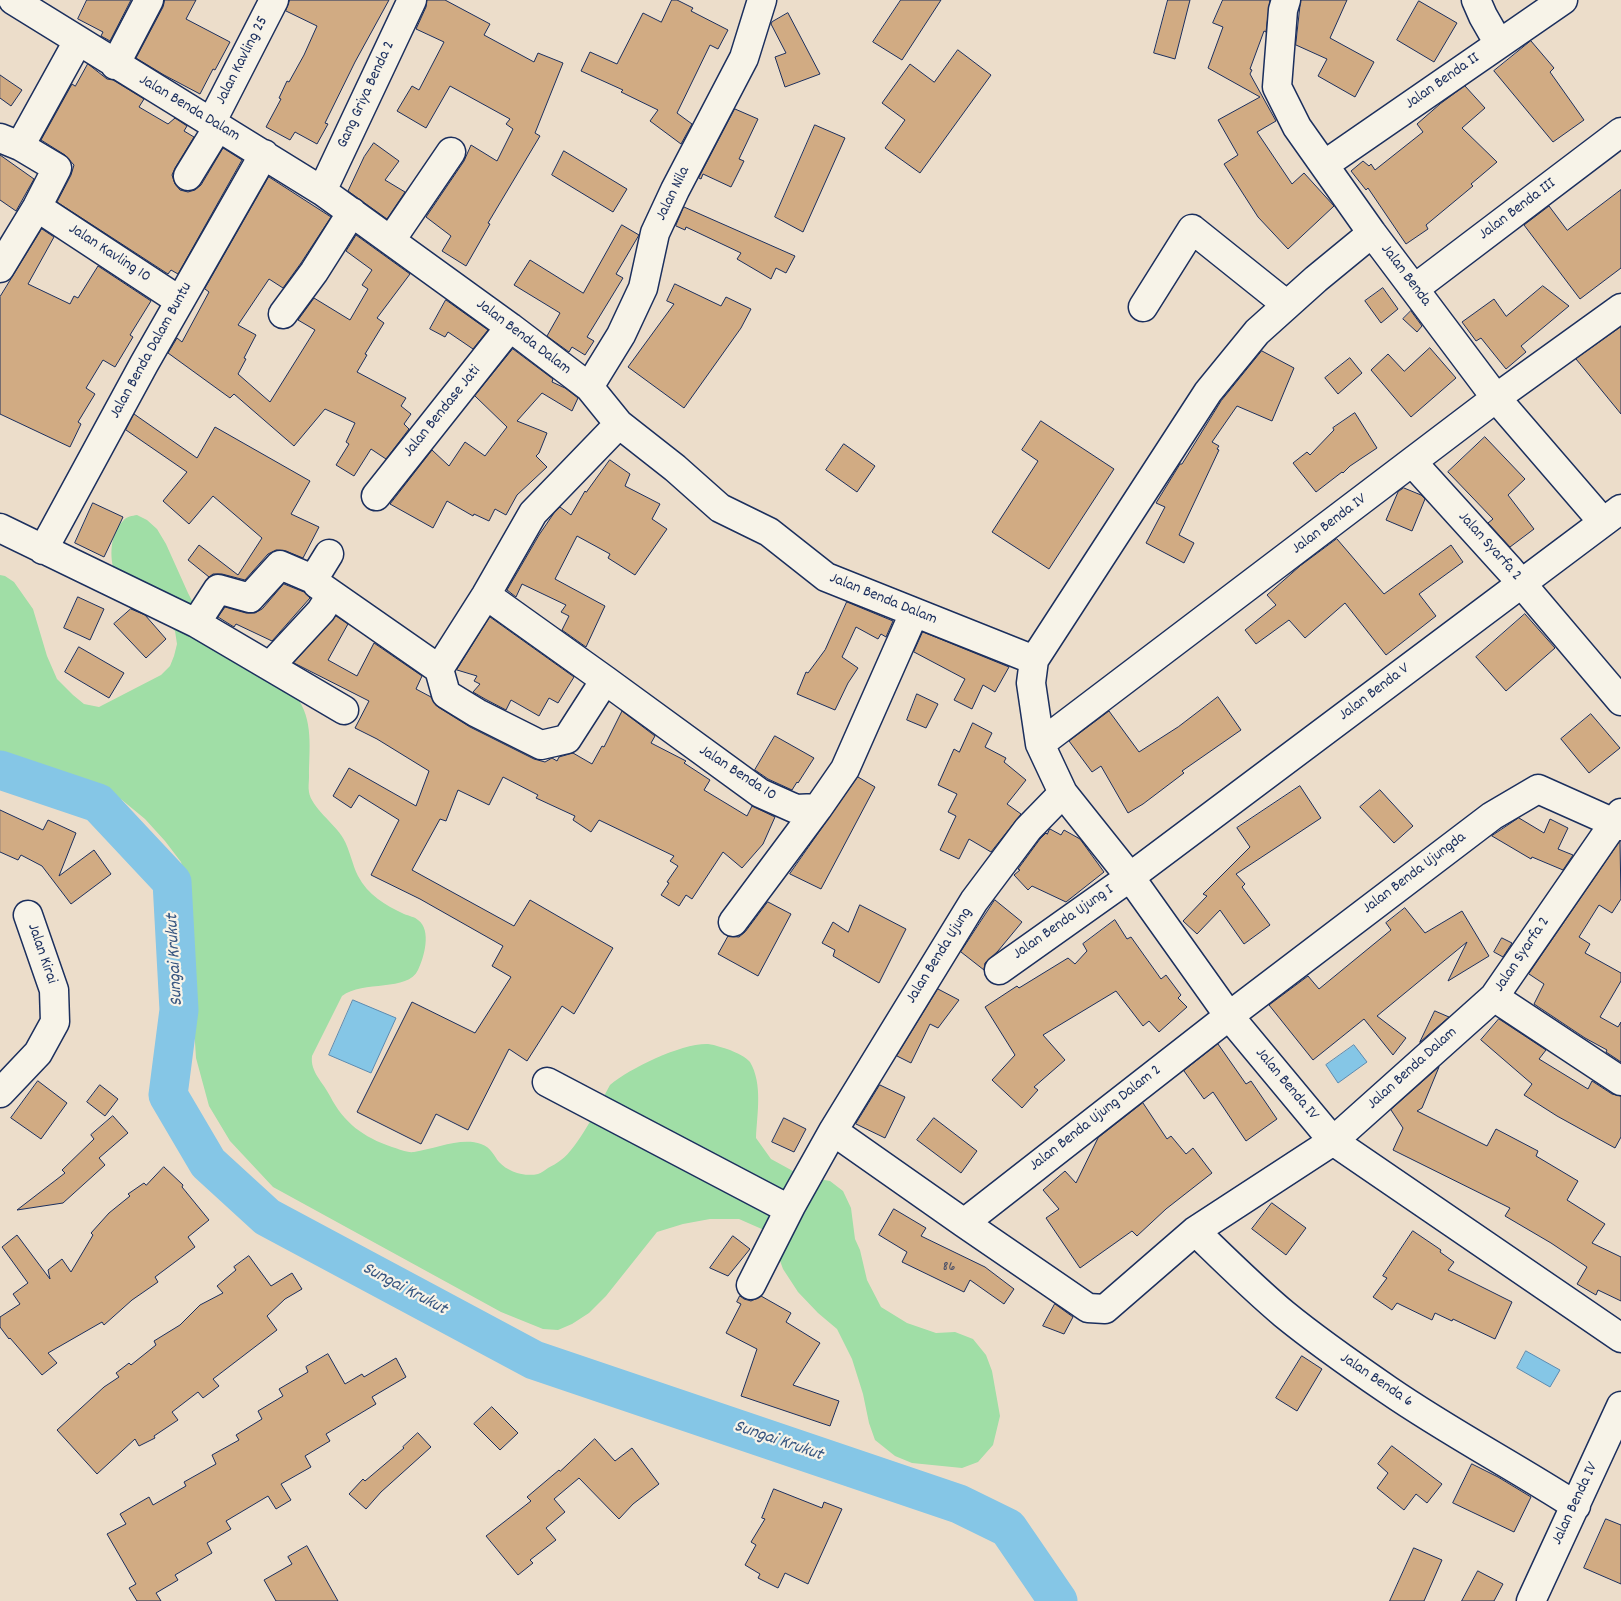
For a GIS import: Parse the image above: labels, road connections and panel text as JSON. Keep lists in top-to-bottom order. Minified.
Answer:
{"streets":{"street":["Jalan Kavling 25","Jalan Benda II","Gang Griya Benda 2","Jalan Benda Dalam","Jalan Nila","Jalan Benda III","Jalan Kavling 10","Jalan Benda","Jalan Benda Dalam Buntu","Jalan Bendase Jati","Jalan Benda IV","Jalan Syarfa 2","Jalan Benda V","Jalan Benda 10","Jalan Benda Ujungda","Jalan Benda Ujung I","Jalan Kirai","Jalan Benda Ujung","Jalan Benda Ujung Dalam 2","Jalan Benda 6"]},"crossings":[["Jalan Kavling 25","Jalan Benda Dalam"],["Jalan Benda II","Jalan Benda"],["Gang Griya Benda 2","Jalan Benda Dalam"],["Jalan Benda Dalam","Jalan Nila"],["Jalan Benda Dalam","Jalan Benda Dalam Buntu"],["Jalan Benda Dalam","Jalan Bendase Jati"],["Jalan Benda Dalam","Jalan Benda IV"],["Jalan Benda Dalam","Jalan Syarfa 2"],["Jalan Benda Dalam","Jalan Benda Ujung"],["Jalan Benda Dalam","Jalan Benda Ujung Dalam 2"],["Jalan Benda Dalam","Jalan Benda 6"],["Jalan Benda III","Jalan Benda"],["Jalan Kavling 10","Jalan Benda Dalam Buntu"],["Jalan Benda","Jalan Benda IV"],["Jalan Benda","Jalan Benda V"],["Jalan Benda IV","Jalan Syarfa 2"],["Jalan Benda IV","Jalan Benda V"],["Jalan Benda IV","Jalan Benda Ujungda"],["Jalan Benda IV","Jalan Benda Ujung I"],["Jalan Benda IV","Jalan Benda Ujung"],["Jalan Benda IV","Jalan Benda Ujung Dalam 2"],["Jalan Benda IV","Jalan Benda 6"],["Jalan Syarfa 2","Jalan Benda V"],["Jalan Syarfa 2","Jalan Benda Ujungda"],["Jalan Benda V","Jalan Benda Ujung I"],["Jalan Benda Ujungda","Jalan Benda Ujung Dalam 2"]],"water":["Sungai Krukut"],"house_numbers":["86"]}
